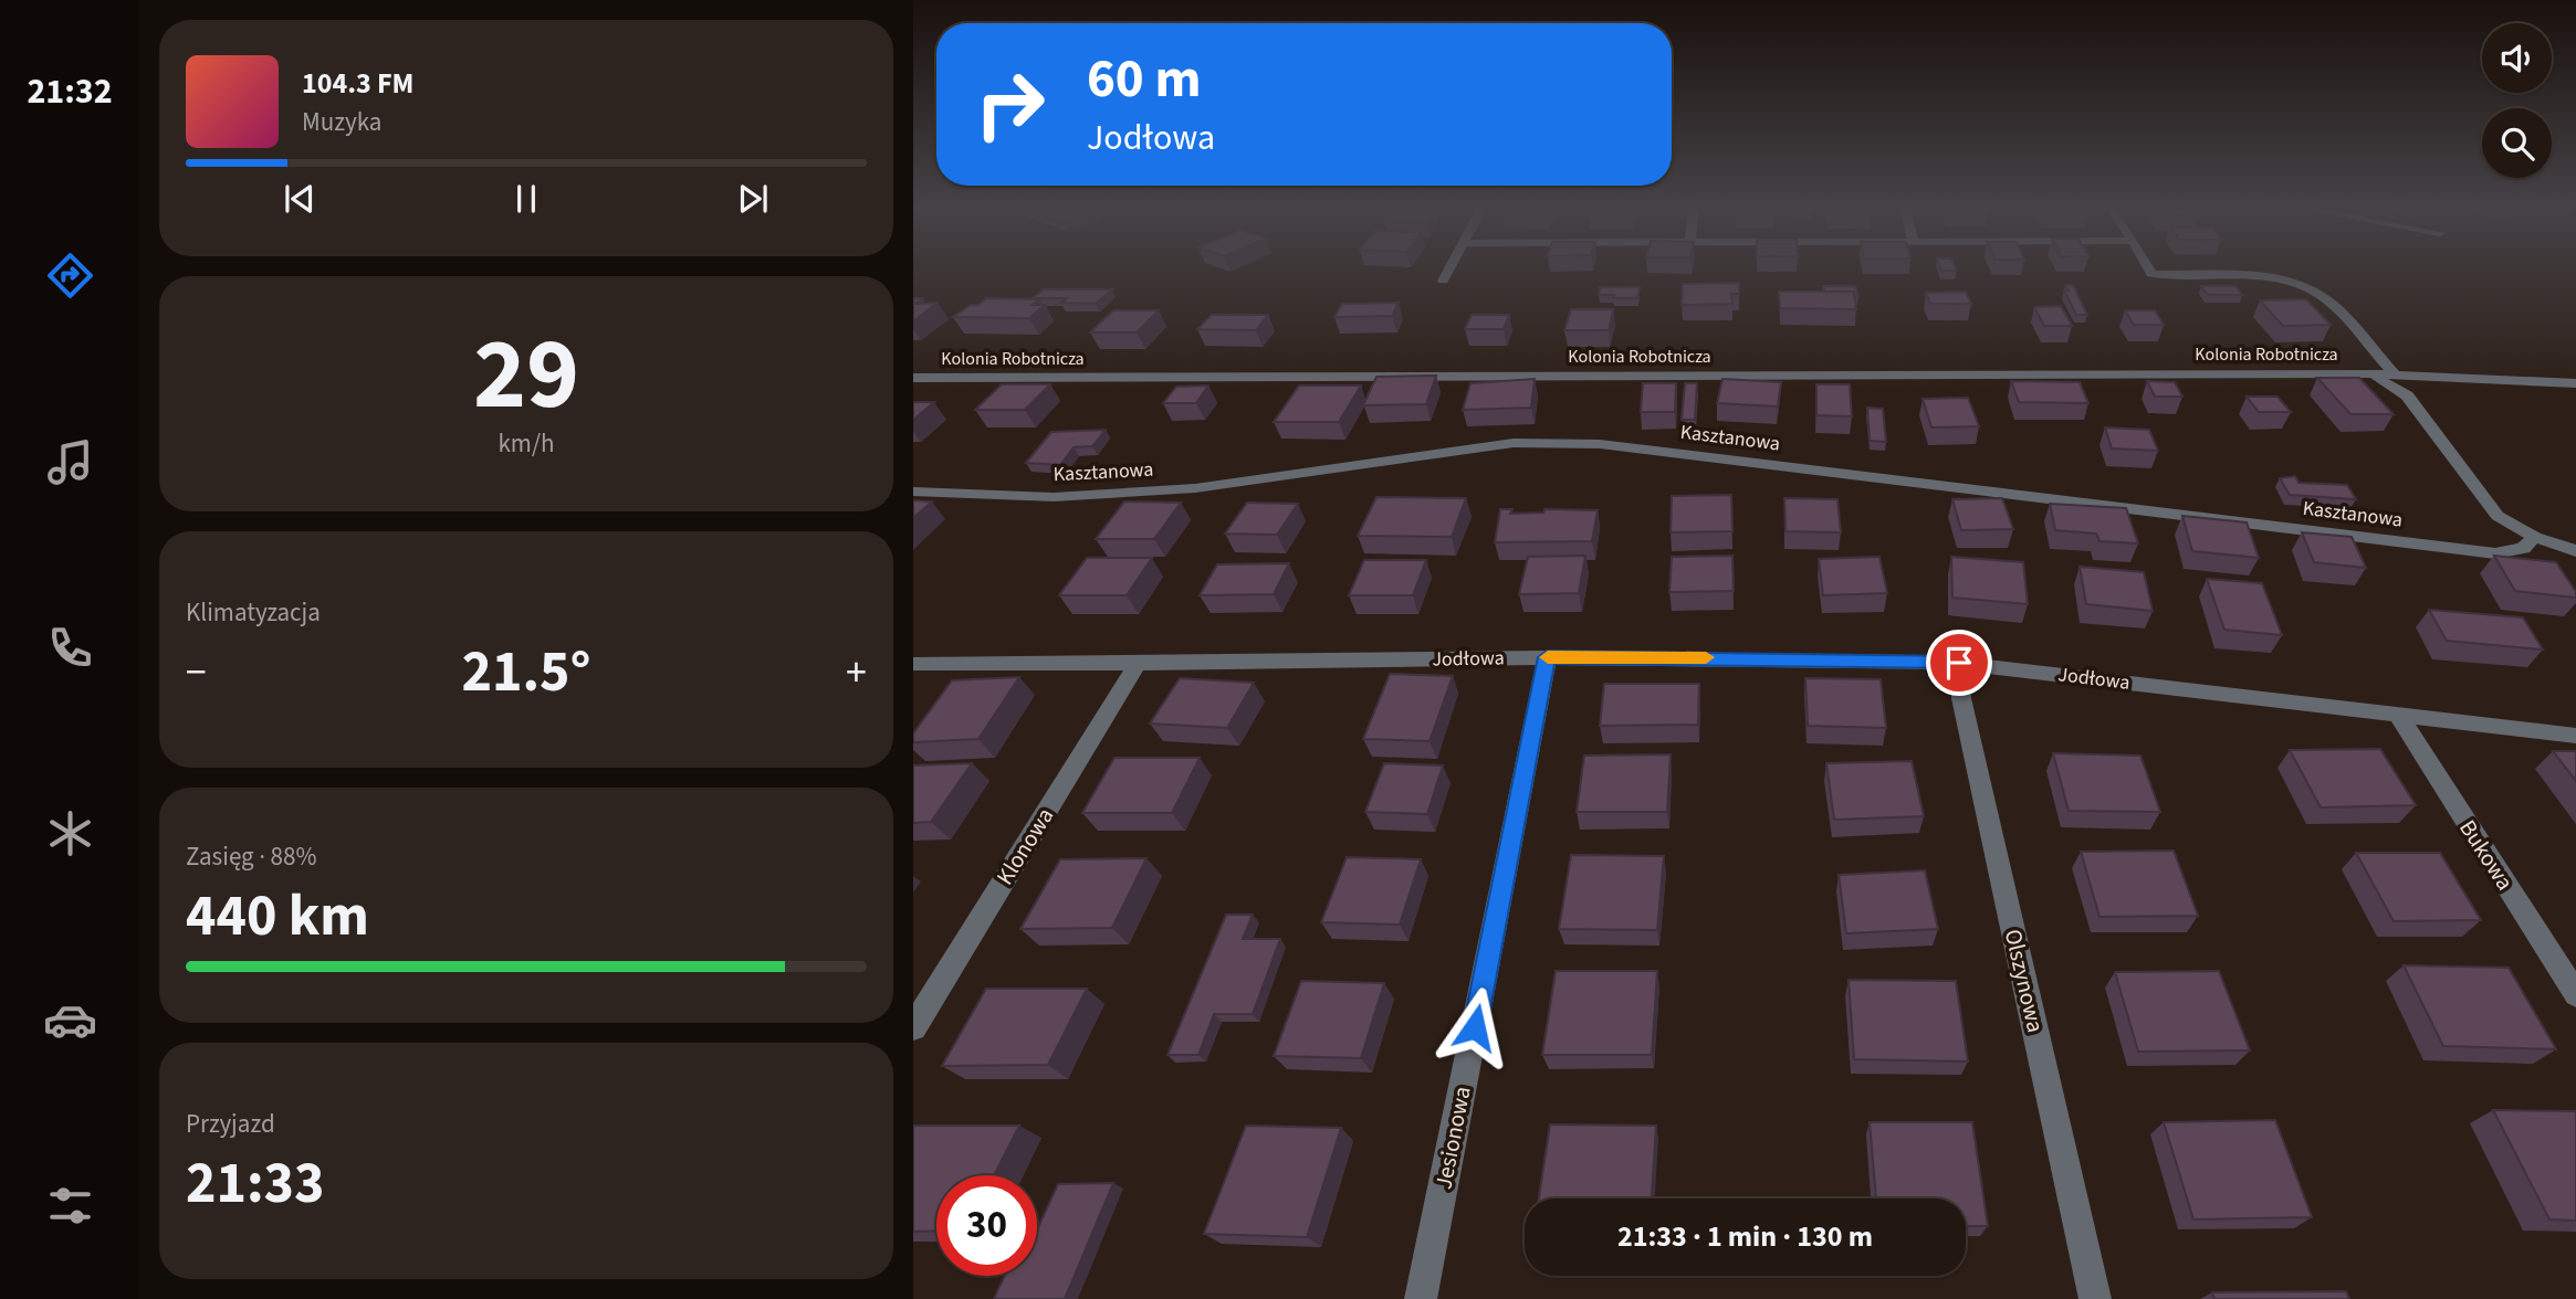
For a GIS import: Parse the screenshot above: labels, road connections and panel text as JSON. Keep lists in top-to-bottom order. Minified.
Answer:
{"streets":{"street":["Kolonia Robotnicza","Kasztanowa","Jodłowa","Klonowa","Bukowa","Olszynowa","Jesionowa"]},"crossings":[["Jodłowa","Klonowa"],["Jodłowa","Bukowa"],["Jodłowa","Olszynowa"],["Jodłowa","Jesionowa"]],"page":{"tabs":"21:32","turn":["60 m","Jodłowa"],"song":["104.3 FM","Muzyka"],"tile":[["29","km/h"],"Klimatyzacja",["Zasięg · 88%","440 km"],["Przyjazd","21:33"]],"heat":["−","21.5°","+"],"limit":"30","trip":"21:33 · 1 min · 130 m"}}
